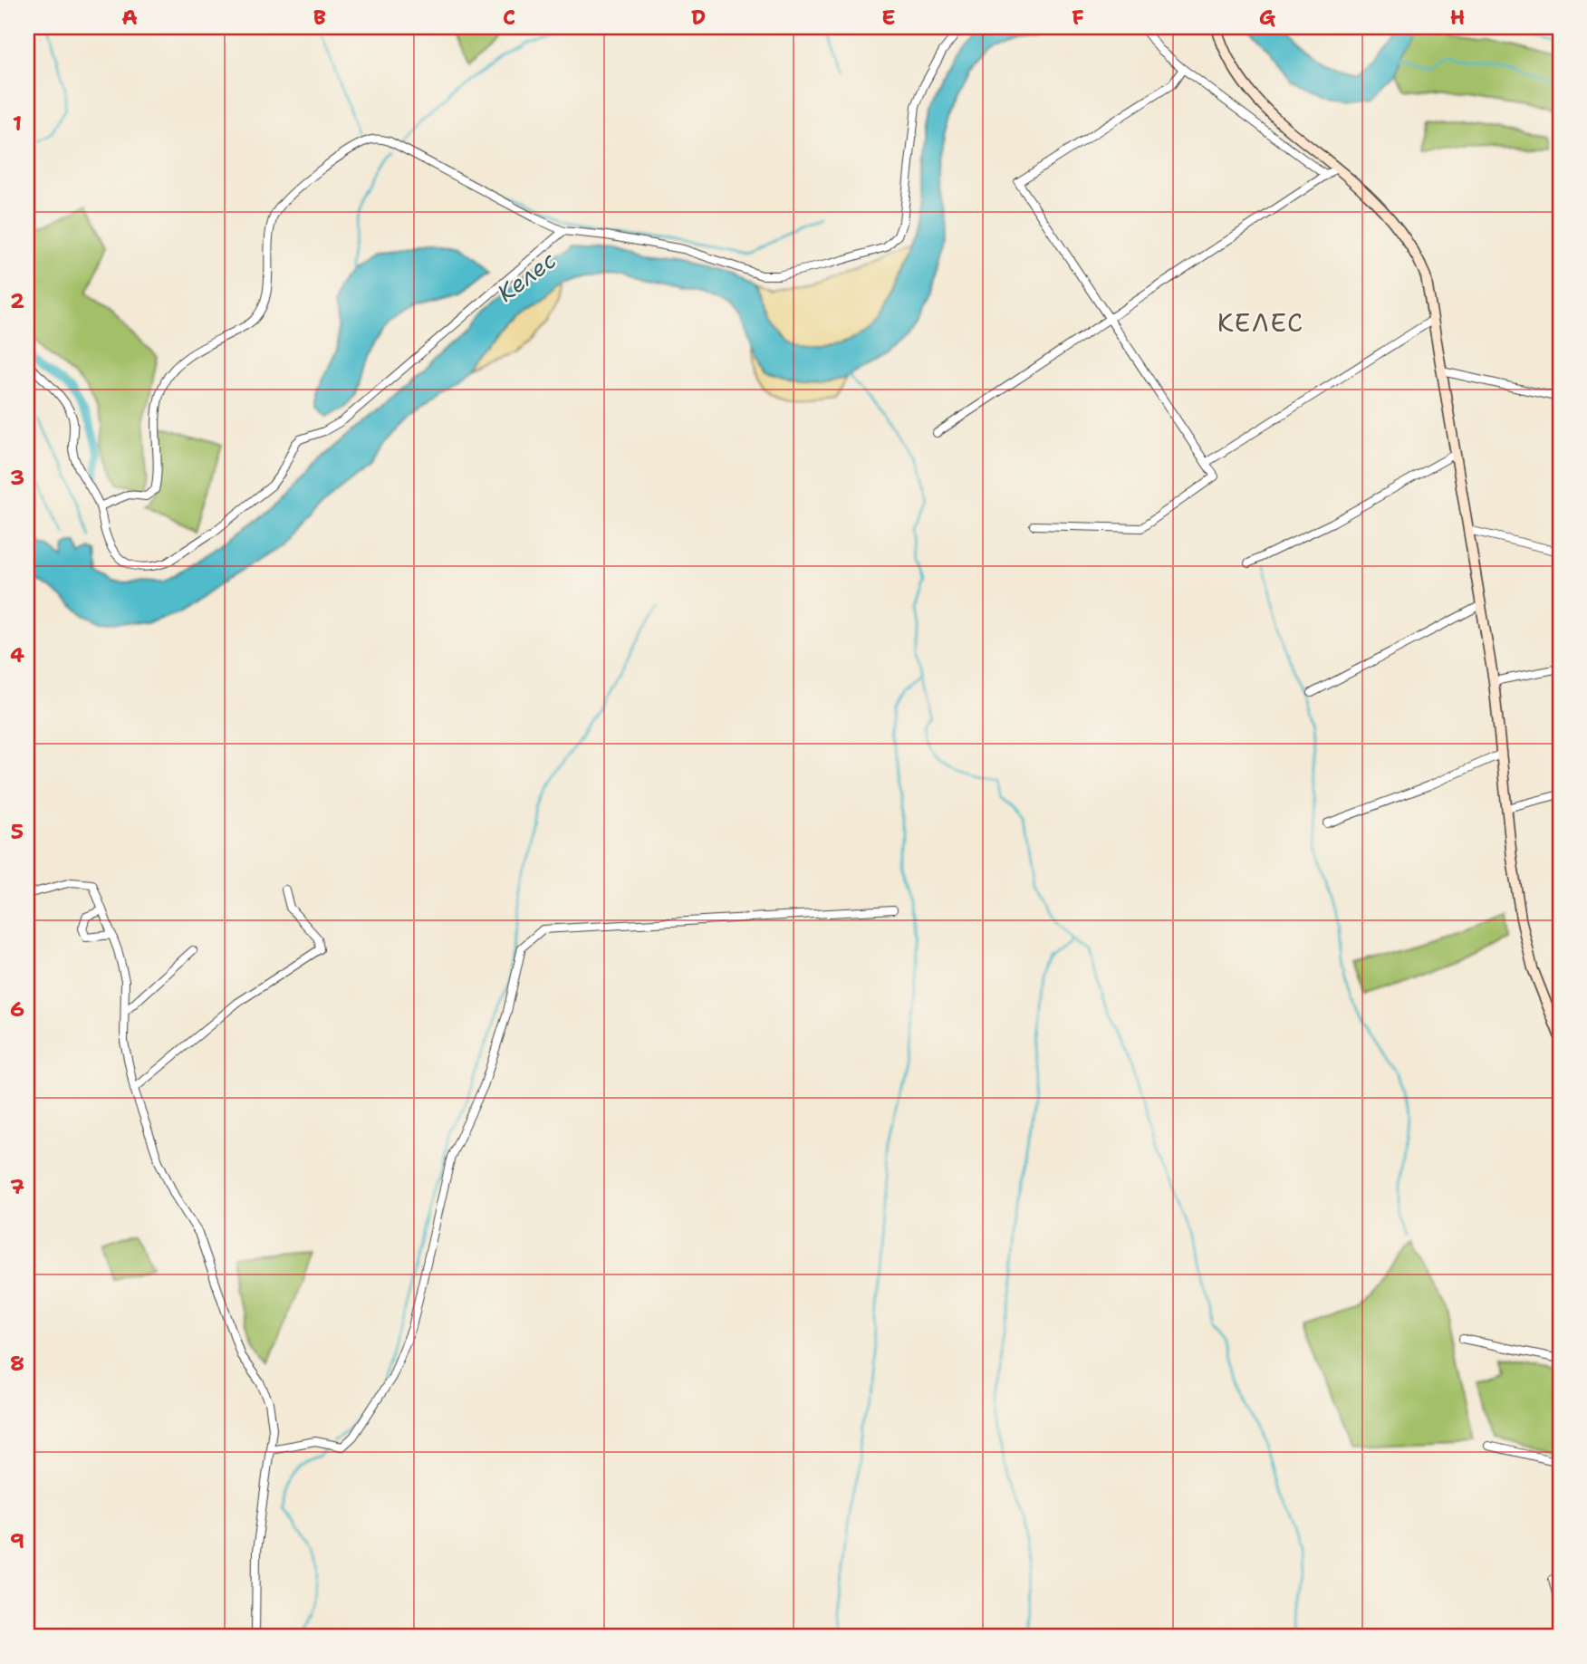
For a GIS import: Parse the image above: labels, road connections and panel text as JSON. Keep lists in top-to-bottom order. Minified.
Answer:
{"districts":["КЕЛЕС"],"water":["Келес"],"grid":{"columns":["A","B","C","D","E","F","G","H"],"rows":["1","2","3","4","5","6","7","8","9"]}}
